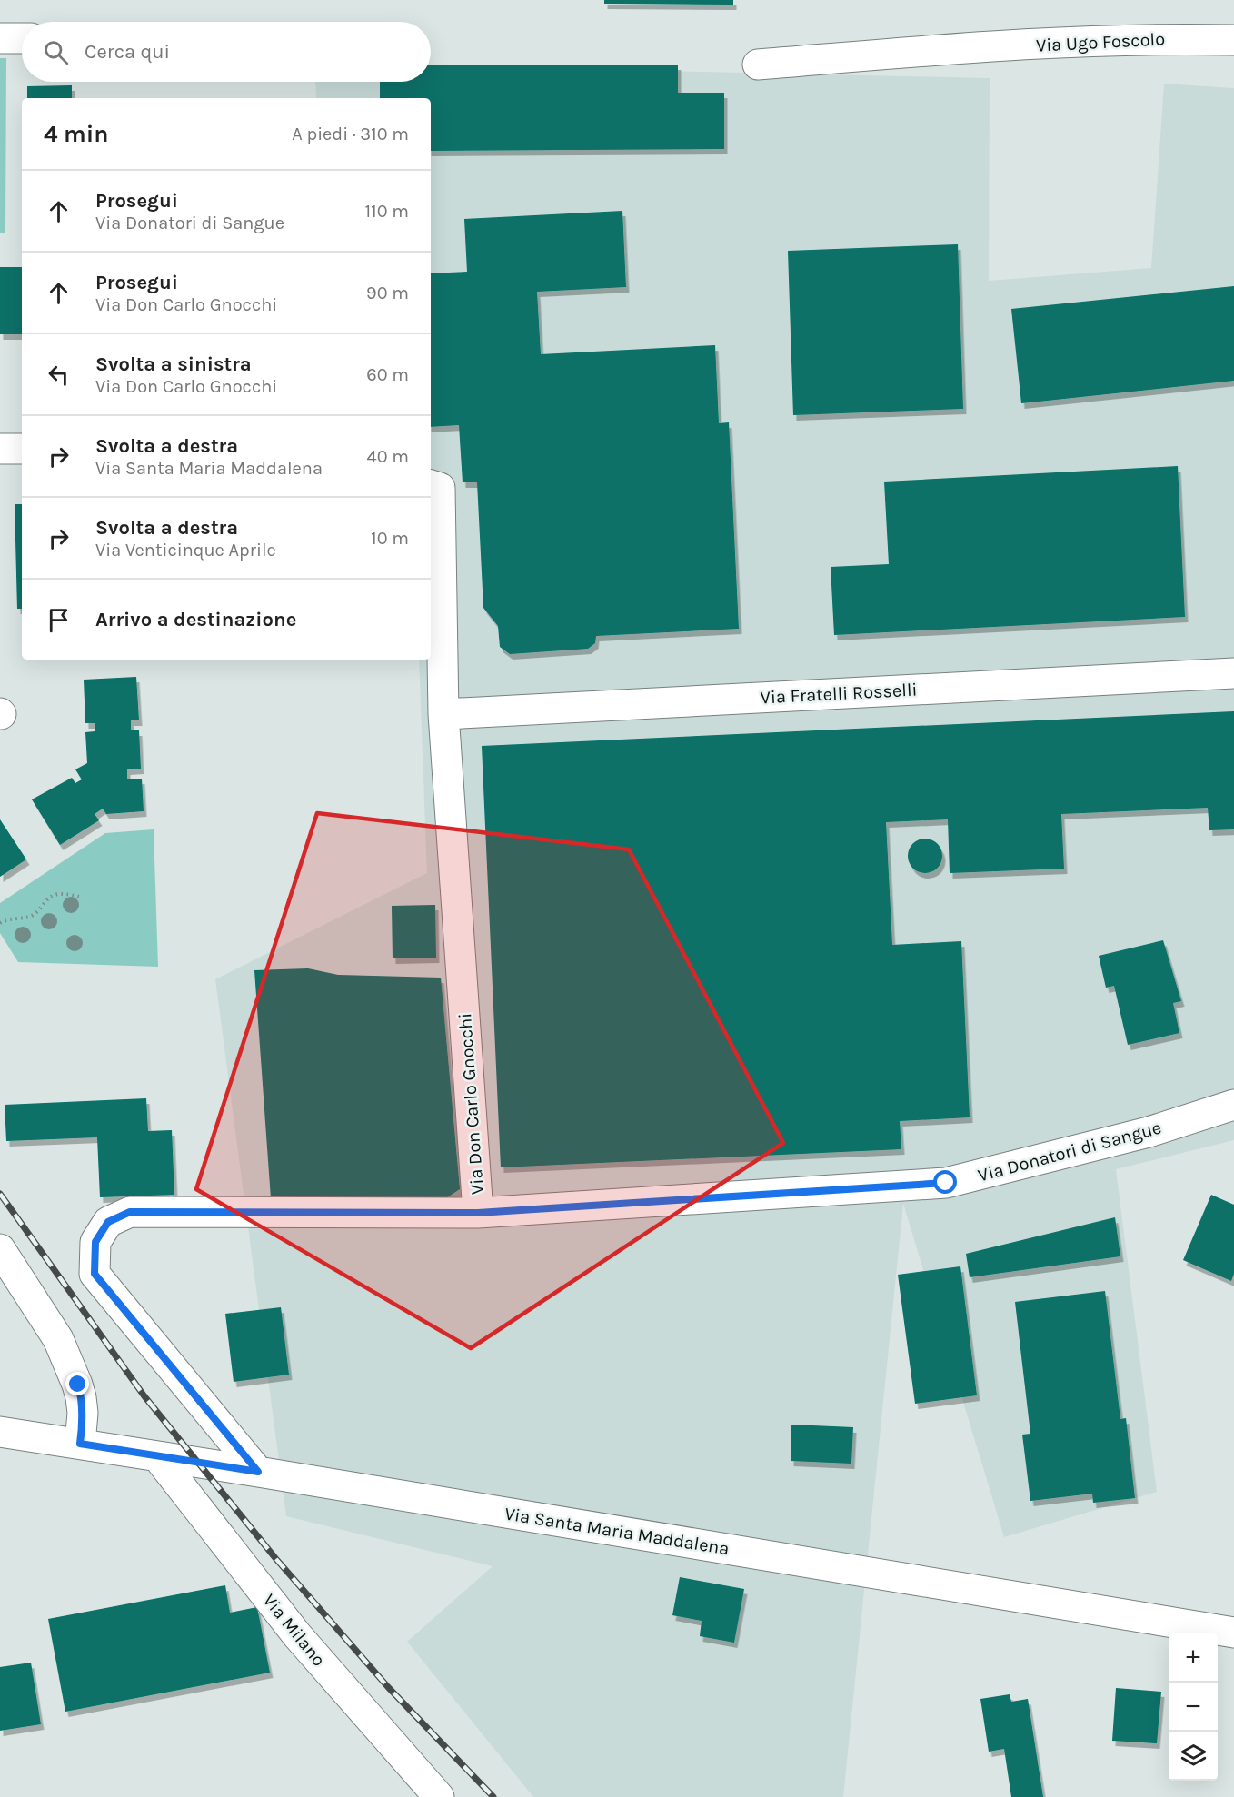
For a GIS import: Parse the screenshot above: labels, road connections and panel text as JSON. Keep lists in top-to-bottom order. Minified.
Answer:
{"streets":{"street":["Via Ugo Foscolo","Via Fratelli Rosselli","Via Don Carlo Gnocchi","Via Donatori di Sangue","Via Santa Maria Maddalena","Via Milano"]},"crossings":[["Via Fratelli Rosselli","Via Don Carlo Gnocchi"],["Via Don Carlo Gnocchi","Via Donatori di Sangue"],["Via Don Carlo Gnocchi","Via Santa Maria Maddalena"],["Via Santa Maria Maddalena","Via Milano"]],"page":{"search":"Cerca qui","heading":["4 min","A piedi · 310 m"],"list":[["Prosegui","Via Donatori di Sangue","110 m"],["Prosegui","Via Don Carlo Gnocchi","90 m"],["Svolta a sinistra","Via Don Carlo Gnocchi","60 m"],["Svolta a destra","Via Santa Maria Maddalena","40 m"],["Svolta a destra","Via Venticinque Aprile","10 m"],"Arrivo a destinazione"],"map_buttons":["+","−"]}}
